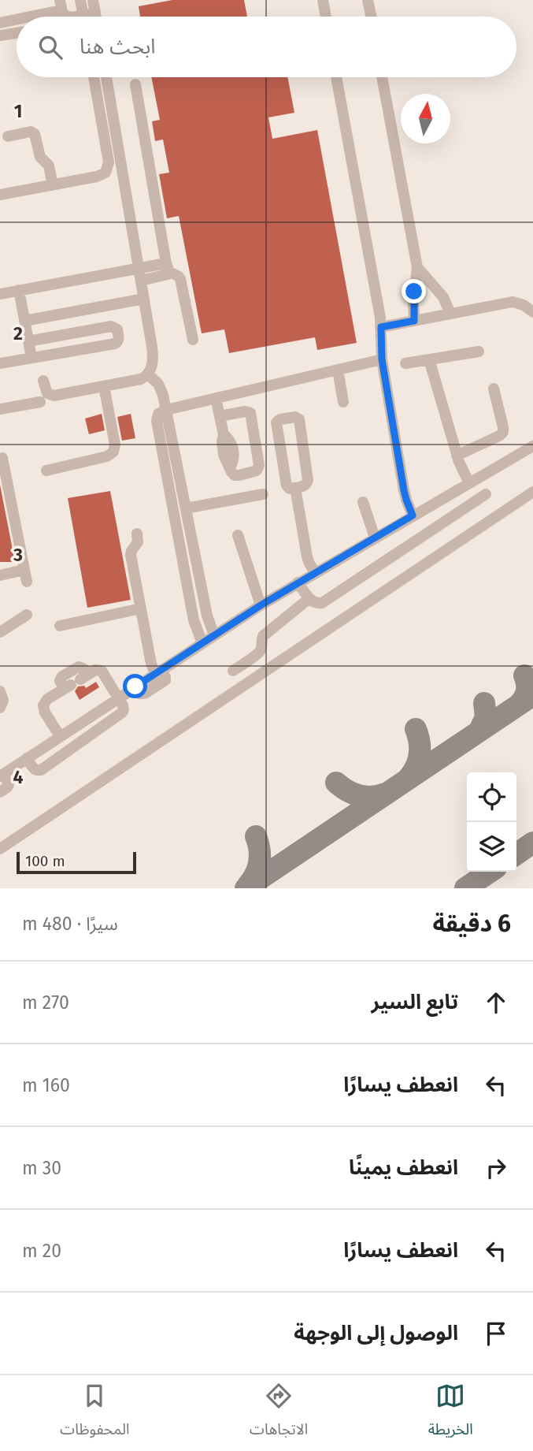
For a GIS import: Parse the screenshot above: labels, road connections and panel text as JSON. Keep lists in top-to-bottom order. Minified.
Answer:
{"scale_bar":"100 m","north":"top","page":{"search":"ابحث هنا","scale":"100 m","heading":["6 دقيقة","سيرًا · 480 m"],"list":[["تابع السير","270 m"],["انعطف يسارًا","160 m"],["انعطف يمينًا","30 m"],["انعطف يسارًا","20 m"],"الوصول إلى الوجهة"],"nav":["الخريطة","الاتجاهات","المحفوظات"]},"grid":{"rows":["1","2","3","4"]}}
